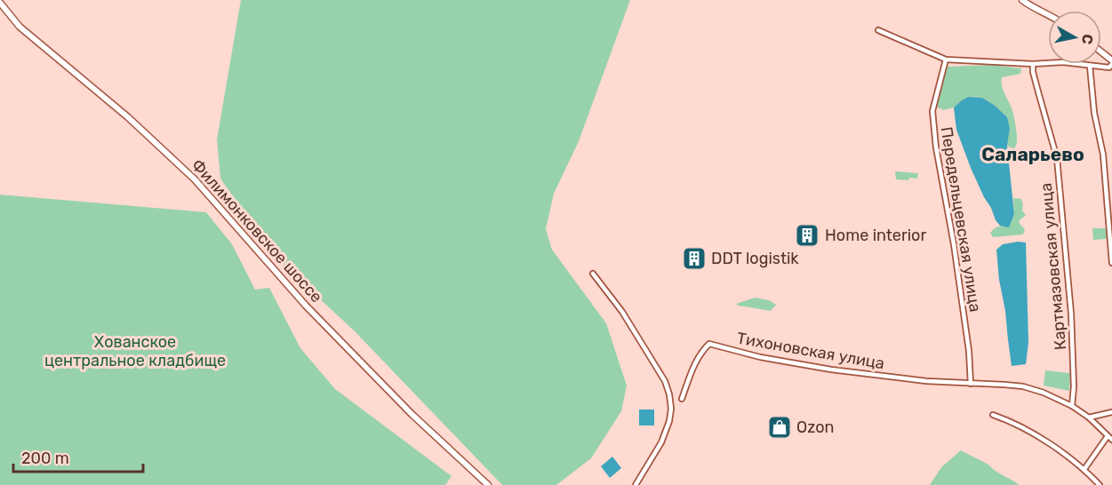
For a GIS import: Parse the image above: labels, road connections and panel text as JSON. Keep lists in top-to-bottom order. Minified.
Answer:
{"streets":{"main road":["Филимонковское шоссе"],"street":["Передельцевская улица","Картмазовская улица","Тихоновская улица"]},"crossings":[["Передельцевская улица","Тихоновская улица"]],"districts":["Саларьево"],"parks":["Хованское центральное кладбище"],"places":{"building":["Home interior","DDT logistik"],"shop":["Ozon"]},"scale_bar":"200 m","north":"right"}
